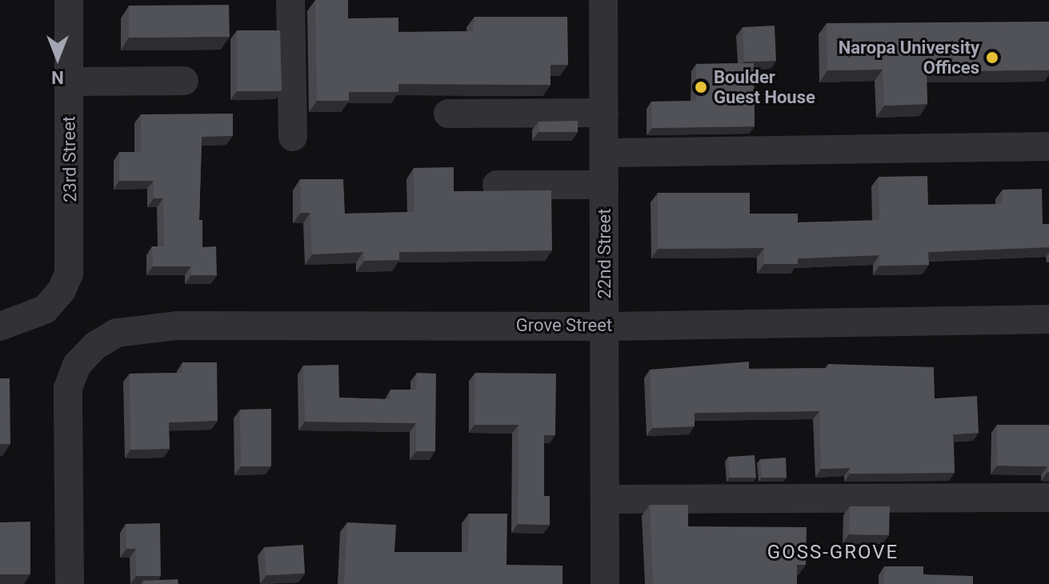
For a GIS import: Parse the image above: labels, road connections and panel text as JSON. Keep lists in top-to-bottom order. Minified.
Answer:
{"streets":{"street":["23rd Street","22nd Street","Grove Street"]},"crossings":[["22nd Street","Grove Street"]],"districts":["GOSS-GROVE"],"places":["Naropa University Offices","Boulder Guest House"],"north":"bottom"}
